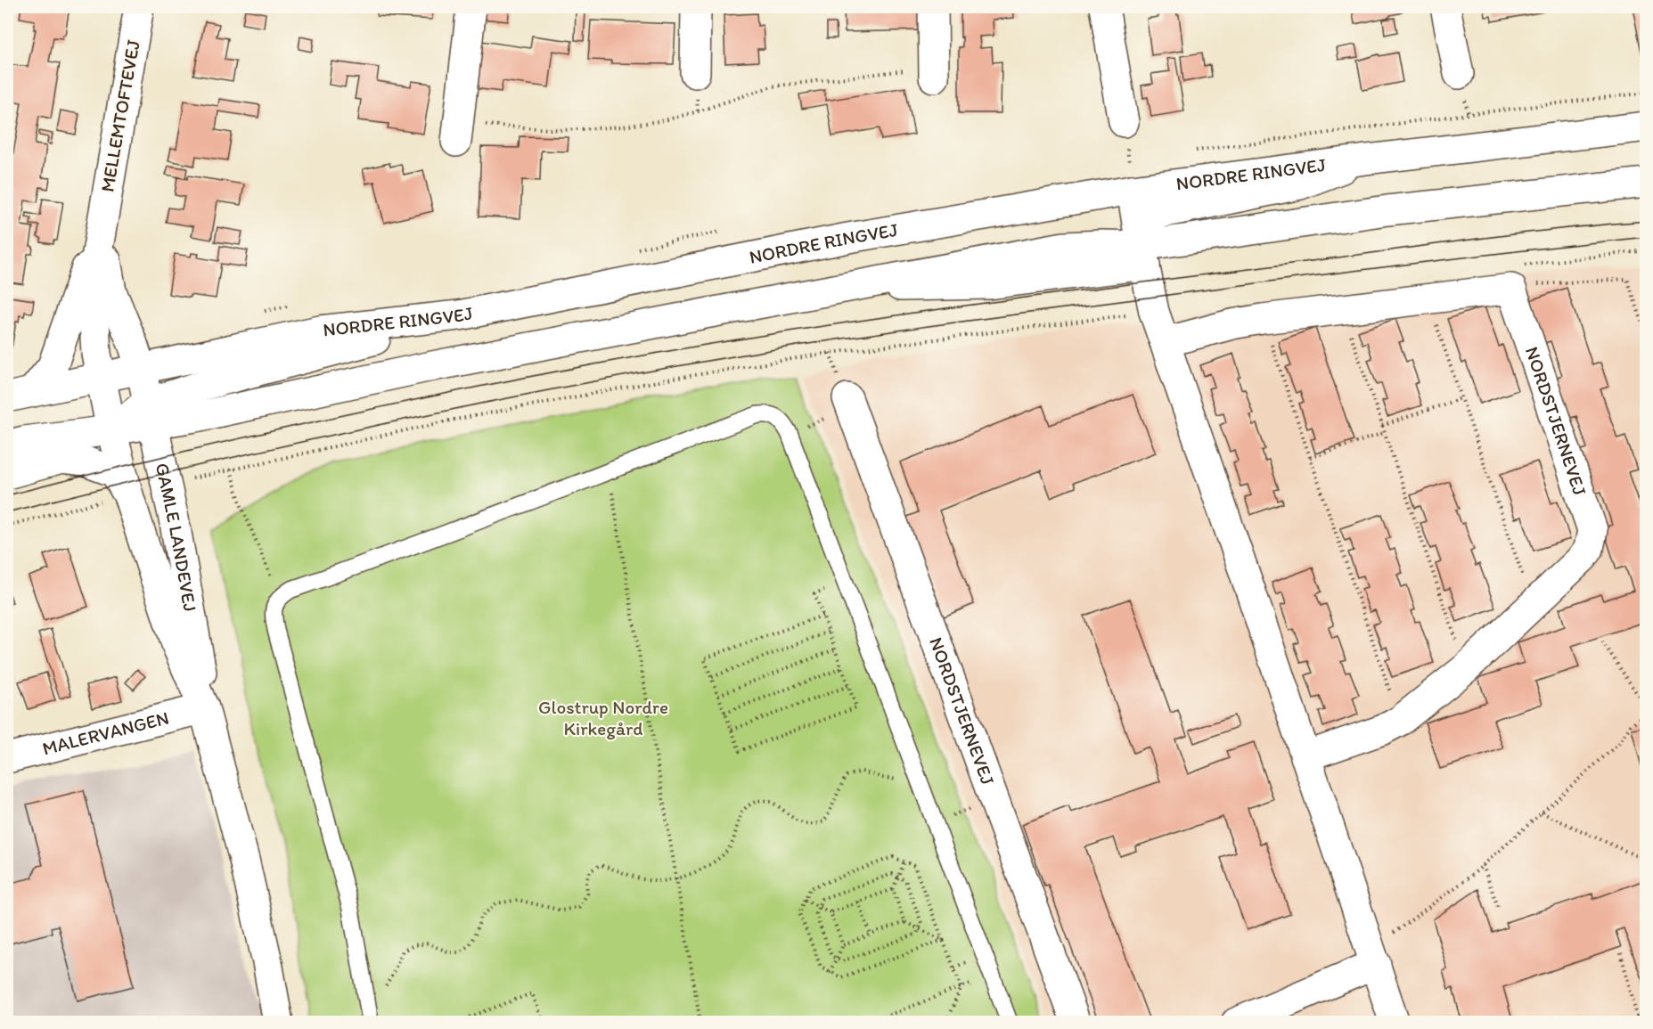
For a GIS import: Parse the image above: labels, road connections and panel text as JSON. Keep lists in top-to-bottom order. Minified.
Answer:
{"streets":{"street":["MELLEMTOFTEVEJ","NORDRE RINGVEJ","NORDSTJERNEVEJ","GAMLE LANDEVEJ","MALERVANGEN"]},"crossings":[["MELLEMTOFTEVEJ","NORDRE RINGVEJ"],["MELLEMTOFTEVEJ","GAMLE LANDEVEJ"],["NORDRE RINGVEJ","GAMLE LANDEVEJ"],["GAMLE LANDEVEJ","MALERVANGEN"]],"parks":["Glostrup Nordre Kirkegård"]}
